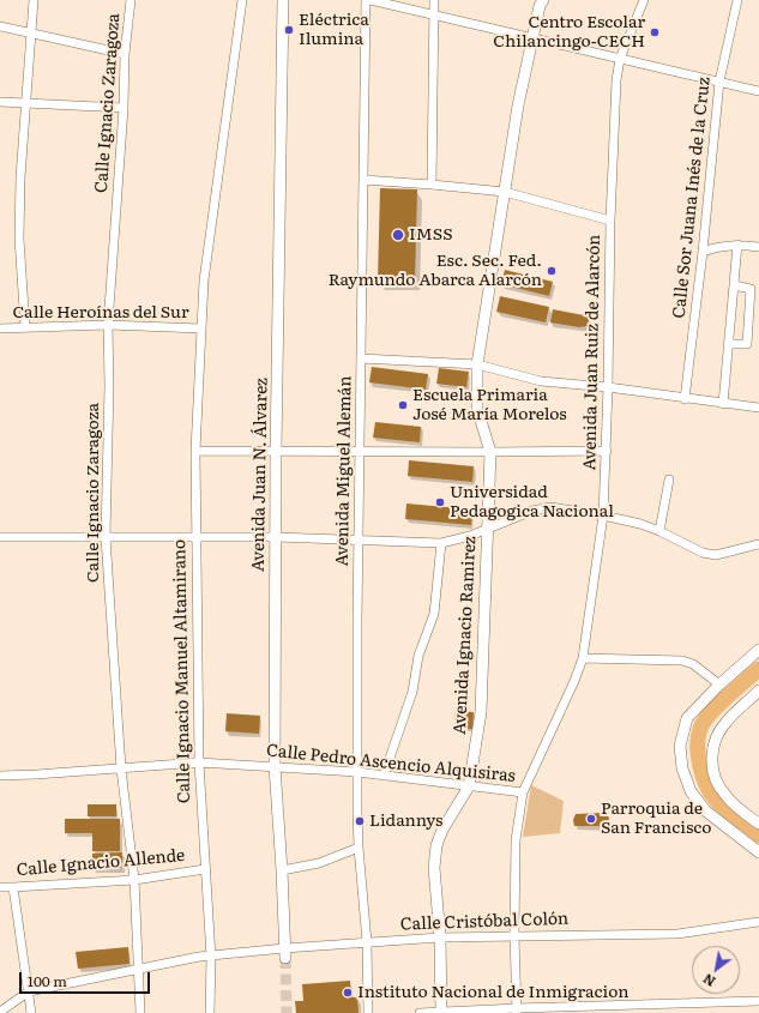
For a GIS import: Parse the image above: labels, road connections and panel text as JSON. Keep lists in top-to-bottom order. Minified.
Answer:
{"streets":{"main road":["Avenida Juan N. Álvarez","Avenida Ignacio Ramirez"],"street":["Calle Ignacio Zaragoza","Calle Sor Juana Inés de la Cruz","Calle Heroínas del Sur","Avenida Juan Ruiz de Alarcón","Avenida Miguel Alemán","Calle Ignacio Manuel Altamirano","Calle Pedro Ascencio Alquisiras","Calle Ignacio Allende","Calle Cristóbal Colón"]},"crossings":[["Calle Ignacio Zaragoza","Calle Heroínas del Sur"],["Calle Ignacio Zaragoza","Calle Pedro Ascencio Alquisiras"],["Calle Ignacio Zaragoza","Calle Ignacio Allende"],["Calle Ignacio Zaragoza","Calle Cristóbal Colón"],["Calle Heroínas del Sur","Calle Ignacio Manuel Altamirano"],["Avenida Juan Ruiz de Alarcón","Calle Pedro Ascencio Alquisiras"],["Avenida Juan Ruiz de Alarcón","Calle Cristóbal Colón"],["Avenida Miguel Alemán","Calle Pedro Ascencio Alquisiras"],["Avenida Miguel Alemán","Calle Cristóbal Colón"],["Avenida Juan N. Álvarez","Calle Pedro Ascencio Alquisiras"],["Avenida Juan N. Álvarez","Calle Cristóbal Colón"],["Avenida Ignacio Ramirez","Calle Pedro Ascencio Alquisiras"],["Avenida Ignacio Ramirez","Calle Cristóbal Colón"],["Calle Ignacio Manuel Altamirano","Calle Pedro Ascencio Alquisiras"],["Calle Ignacio Manuel Altamirano","Calle Ignacio Allende"],["Calle Ignacio Manuel Altamirano","Calle Cristóbal Colón"]],"places":["Eléctrica Ilumina","Centro Escolar Chilancingo-CECH","IMSS","Esc. Sec. Fed. Raymundo Abarca Alarcón","Escuela Primaria José María Morelos","Universidad Pedagogica Nacional","Parroquia de San Francisco","Lidannys","Instituto Nacional de Inmigracion"],"scale_bar":"100 m","north":"bottom left"}
